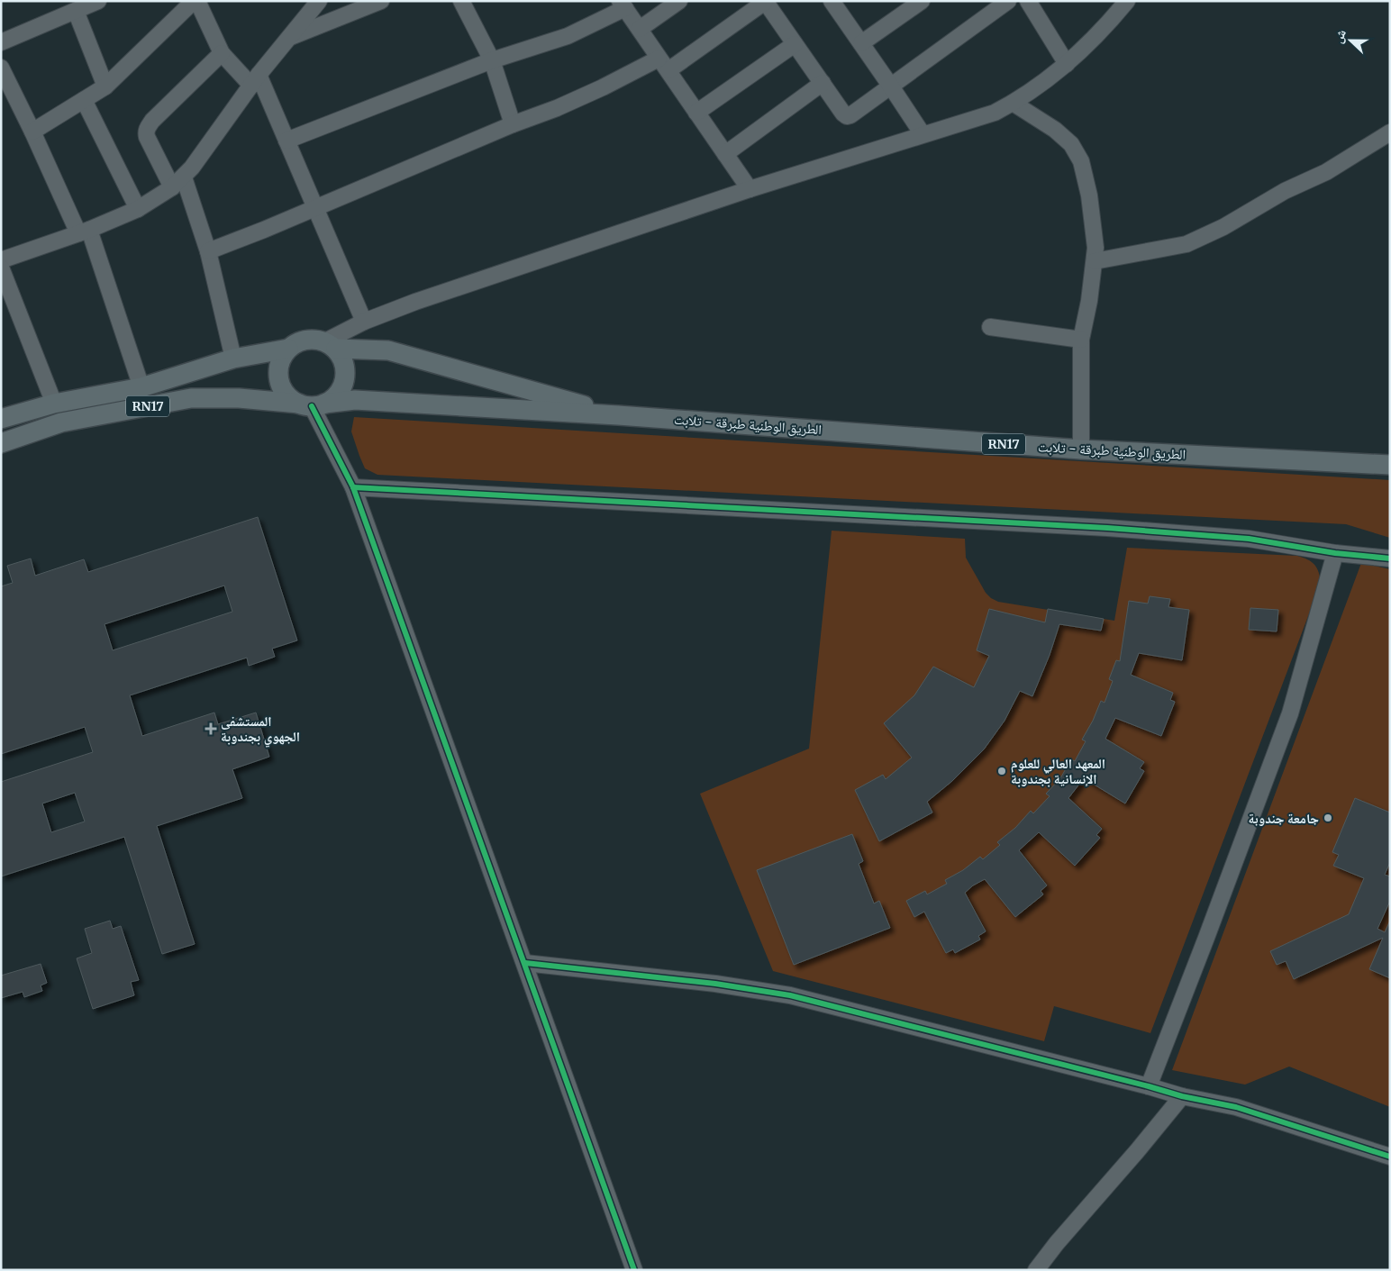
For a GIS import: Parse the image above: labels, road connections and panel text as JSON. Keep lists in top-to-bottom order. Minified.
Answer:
{"streets":{"main road":["RN17","الطريق الوطنية طبرقة - تلابت"]},"crossings":[["RN17","الطريق الوطنية طبرقة - تلابت"]],"places":{"health":["المستشفى الجهوي بجندوبة"],"other":["المعهد العالي للعلوم الإنسانية بجندوبة","جامعة جندوبة"]},"north":"left"}
